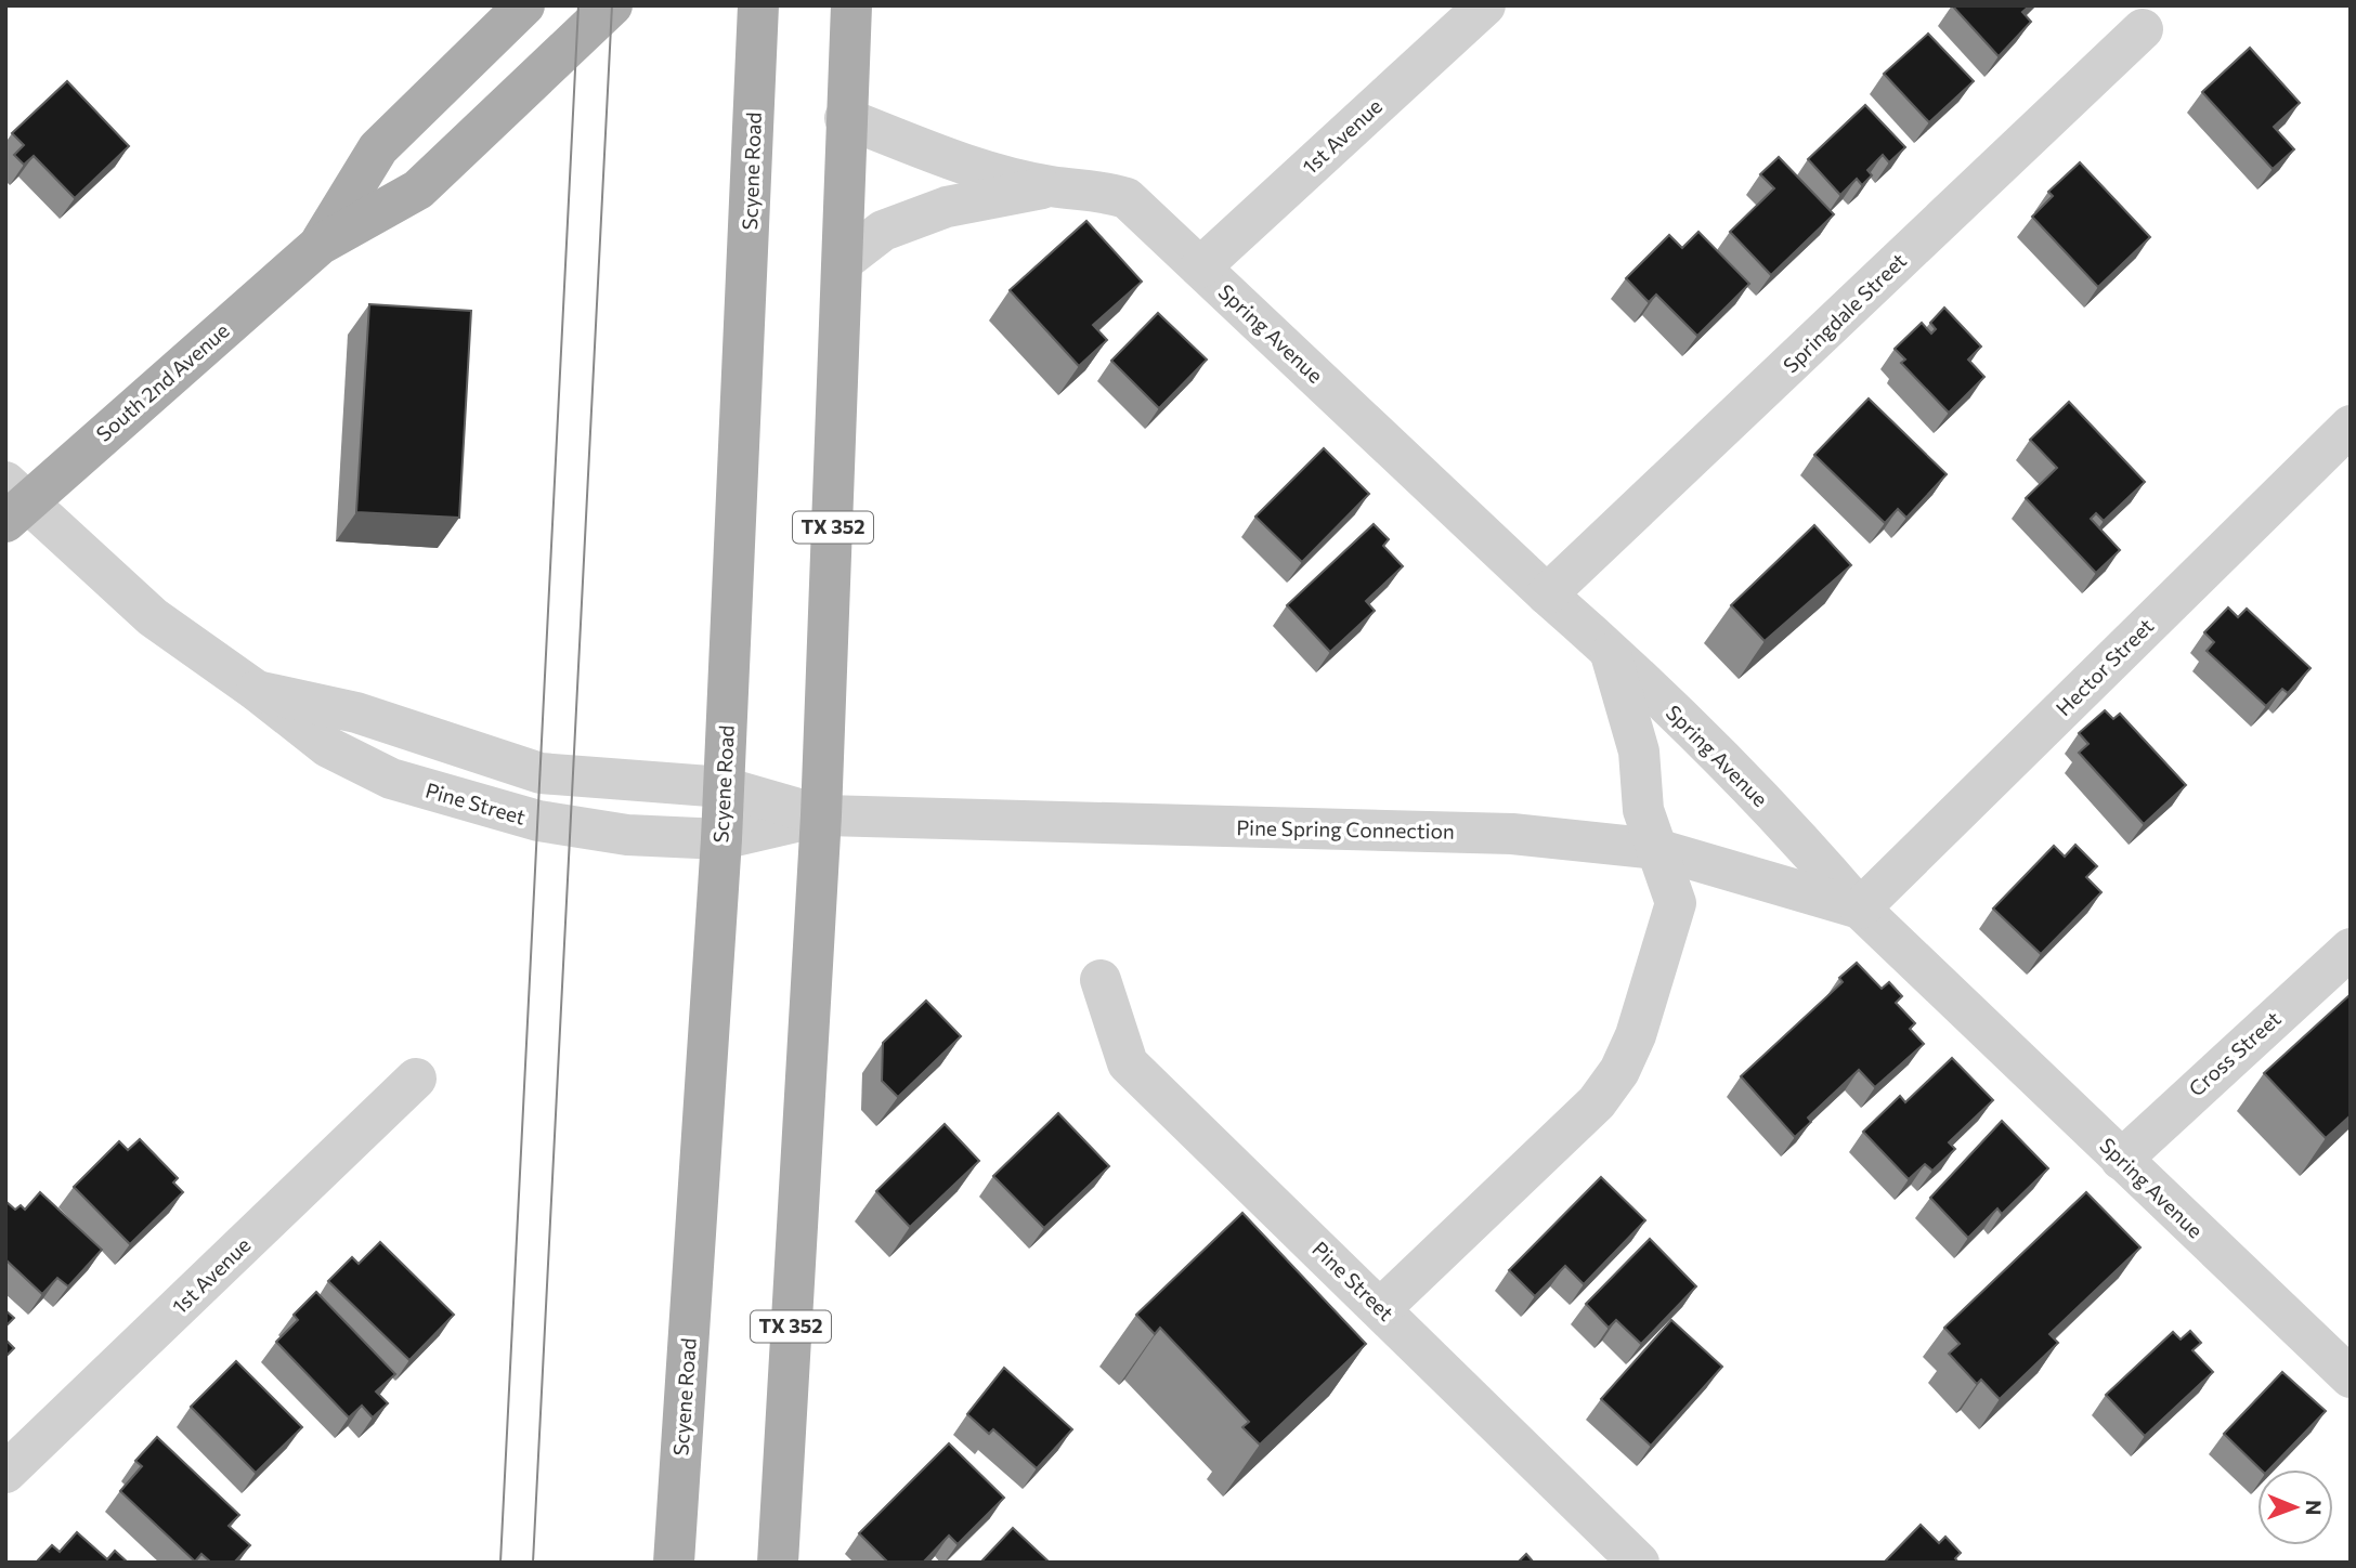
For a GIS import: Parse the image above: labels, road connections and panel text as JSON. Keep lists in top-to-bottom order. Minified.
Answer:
{"streets":{"main road":["Scyene Road","South 2nd Avenue","TX 352"],"street":["1st Avenue","Springdale Street","Spring Avenue","Hector Street","Pine Street","Pine Spring Connection","Cross Street"]},"crossings":[["1st Avenue","Spring Avenue"],["Scyene Road","Pine Street"],["Scyene Road","Pine Spring Connection"],["Springdale Street","Spring Avenue"],["Spring Avenue","TX 352"],["Spring Avenue","Hector Street"],["Spring Avenue","Pine Spring Connection"],["Spring Avenue","Cross Street"],["South 2nd Avenue","Pine Street"],["TX 352","Pine Spring Connection"],["Hector Street","Pine Spring Connection"],["Pine Street","Pine Spring Connection"]],"north":"right"}
